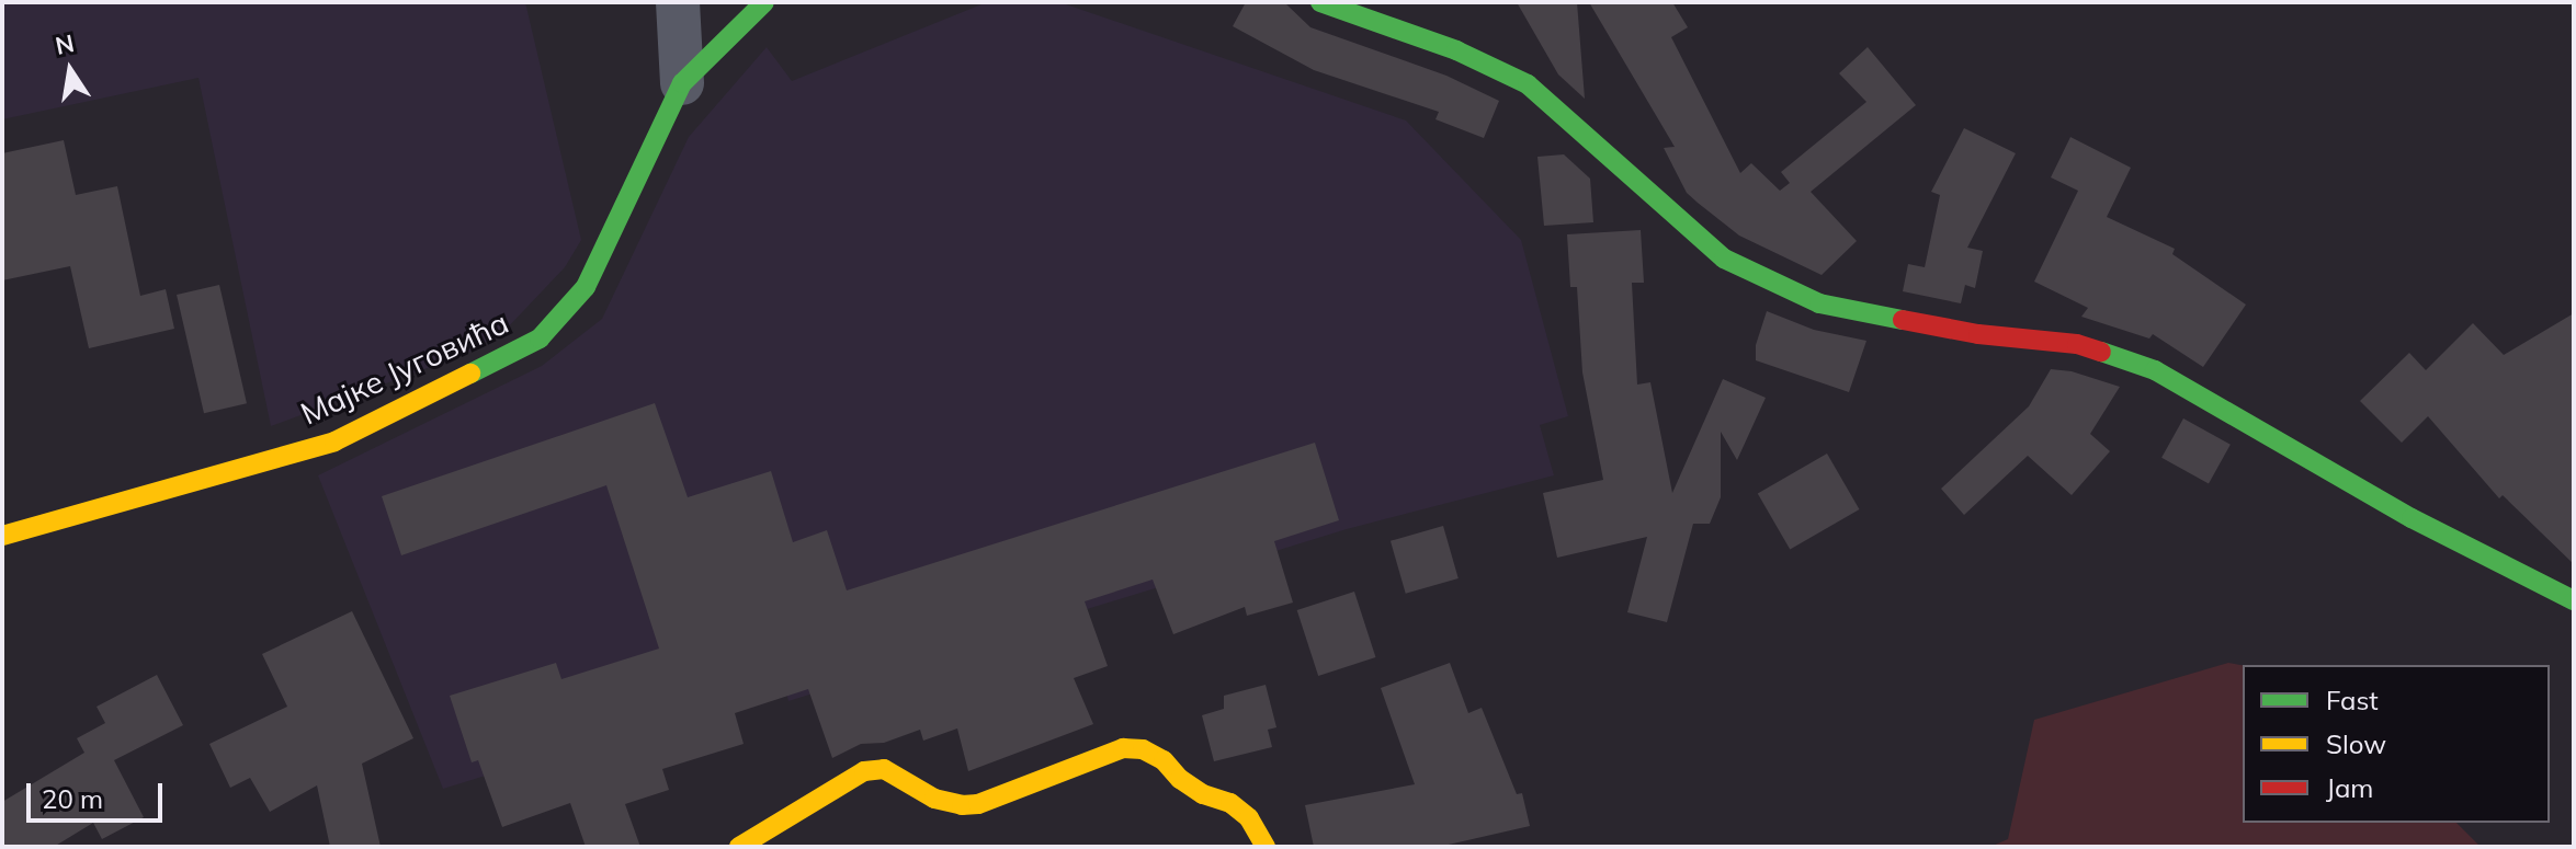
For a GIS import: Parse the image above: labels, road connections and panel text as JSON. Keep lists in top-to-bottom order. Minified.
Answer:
{"streets":{"street":["Мајке Југовића"]},"legend":["Fast","Slow","Jam"],"scale_bar":"20 m","north":"top"}
